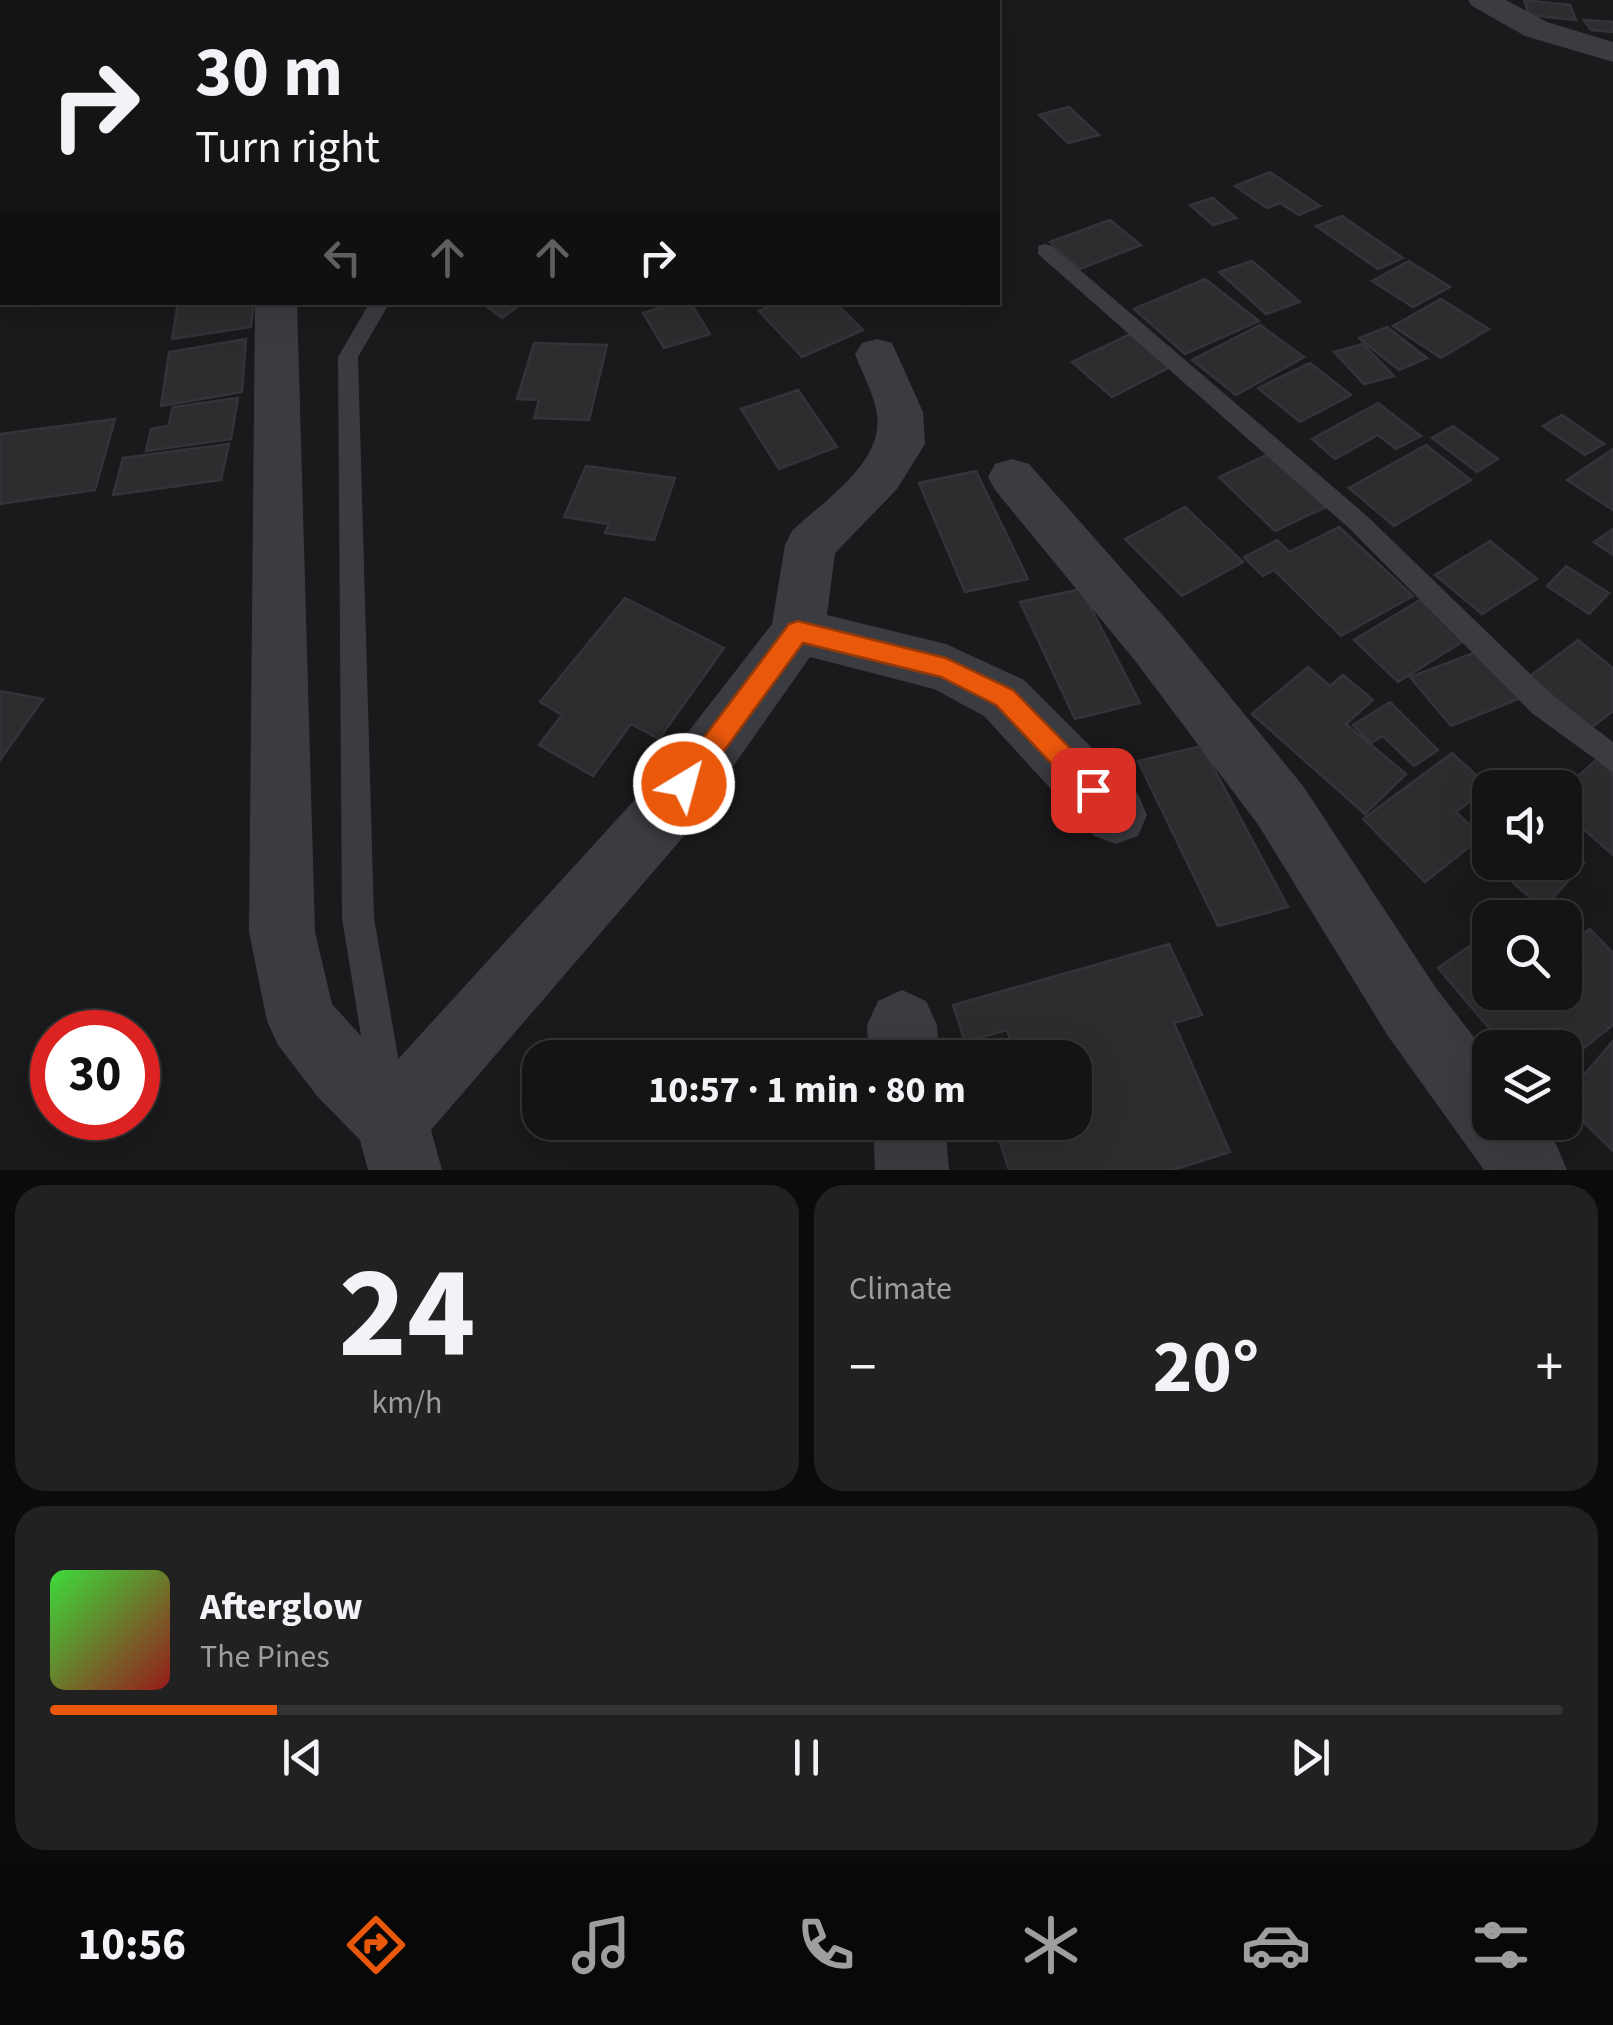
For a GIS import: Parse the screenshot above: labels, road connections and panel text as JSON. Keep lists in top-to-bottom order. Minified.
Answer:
{"page":{"turn":["30 m","Turn right"],"limit":"30","trip":"10:57 · 1 min · 80 m","tile":[["24","km/h"],"Climate"],"heat":["−","20°","+"],"song":["Afterglow","The Pines"],"tabs":"10:56"}}
